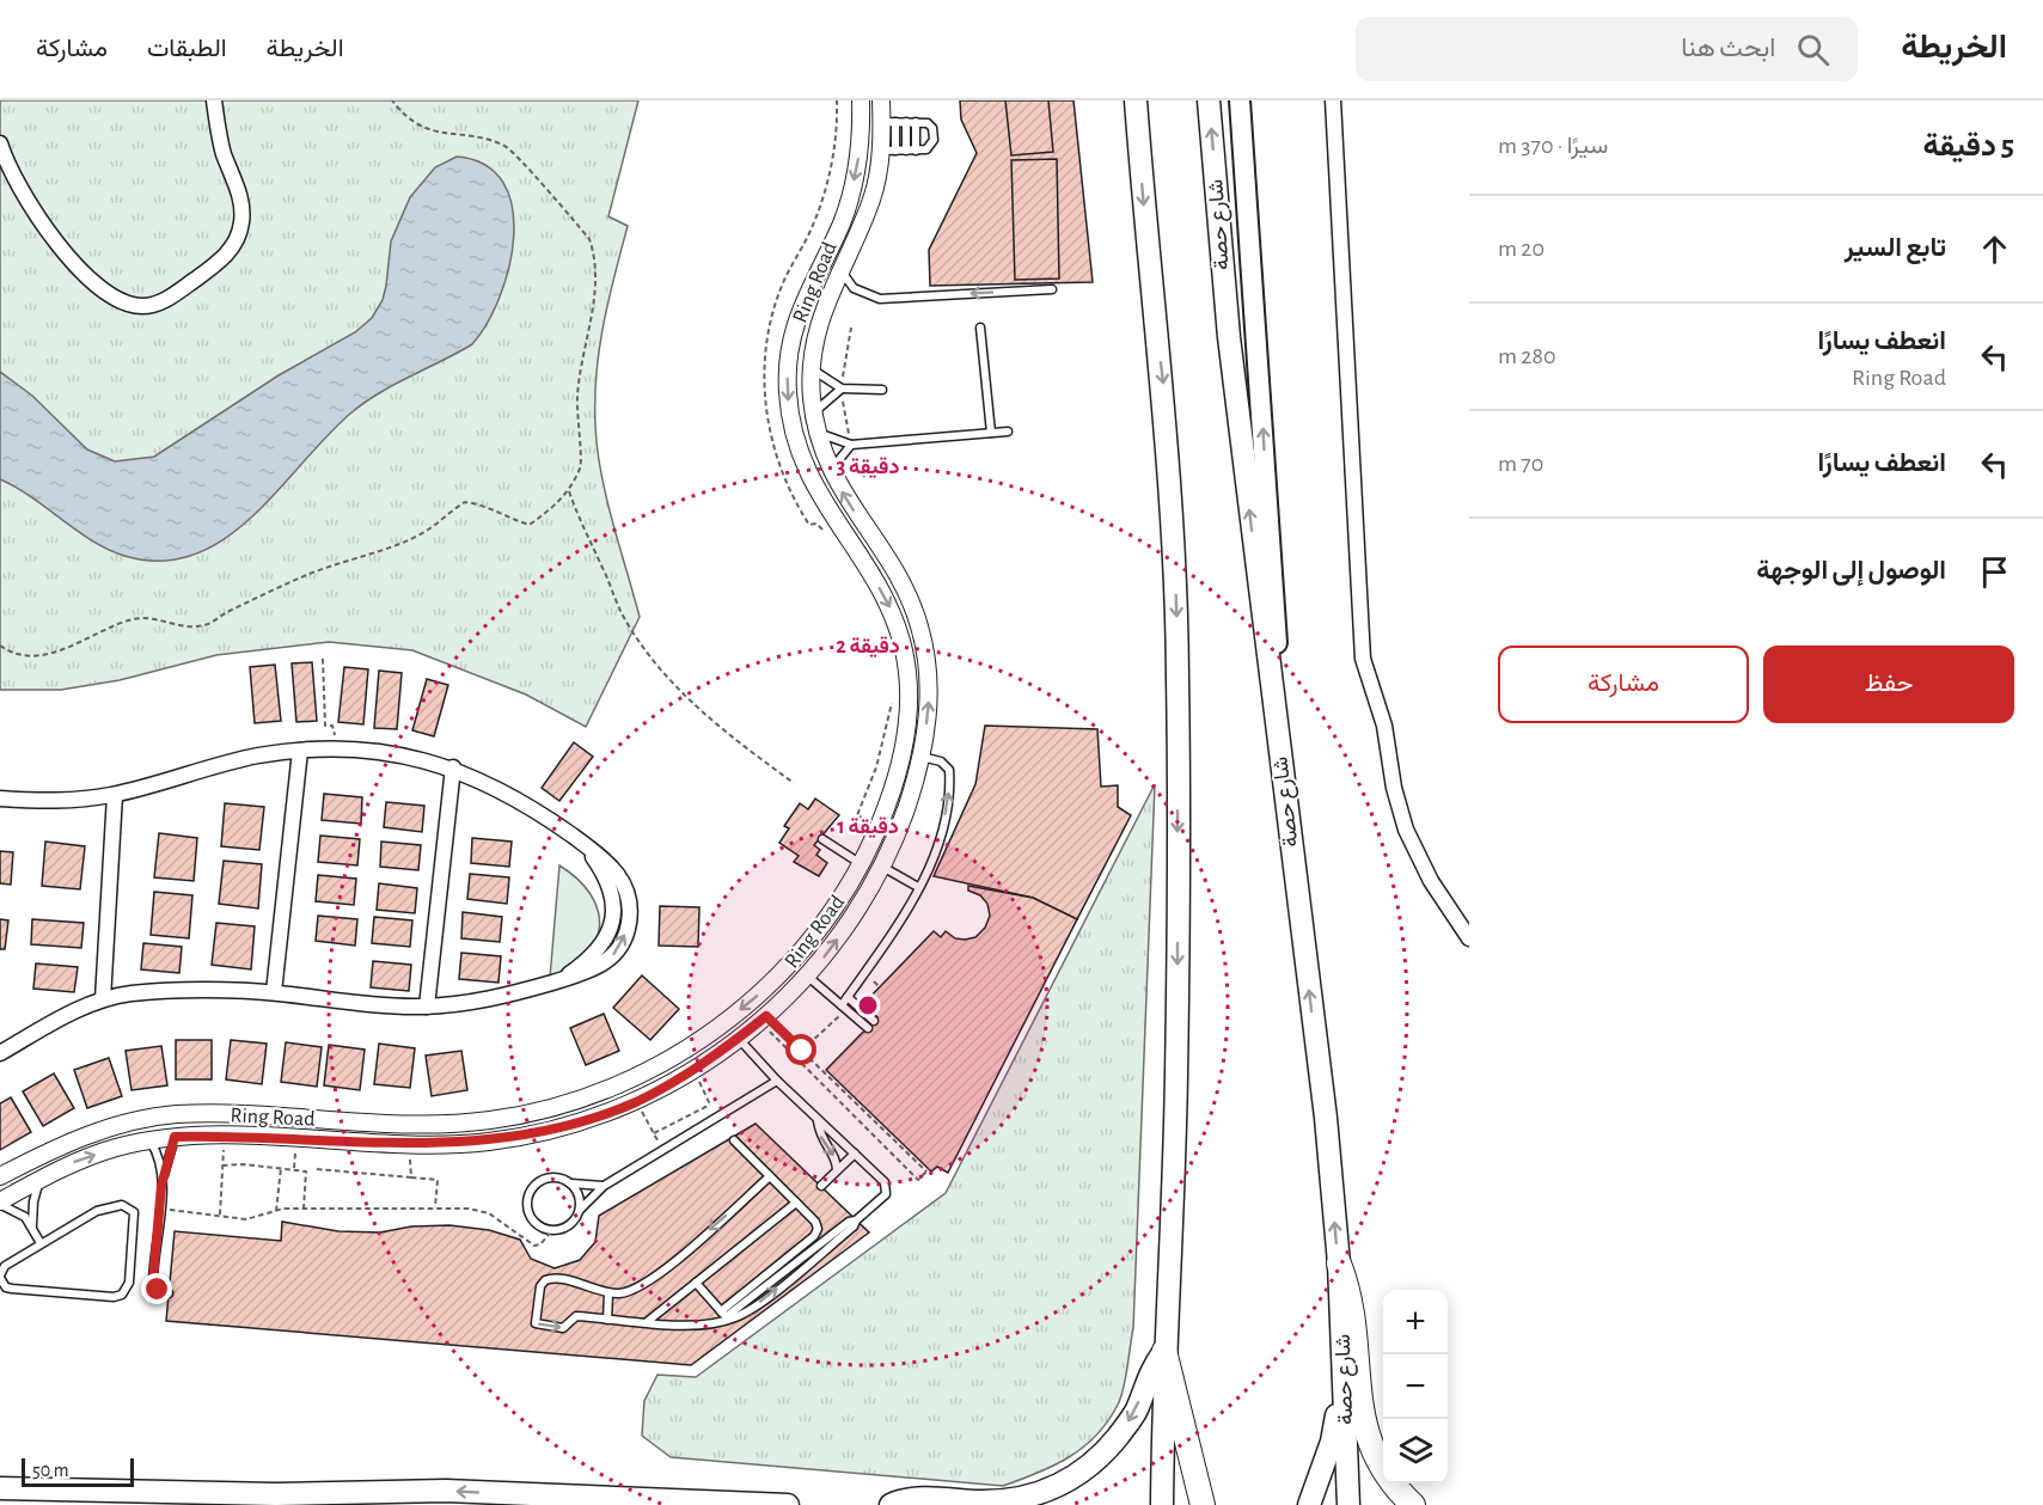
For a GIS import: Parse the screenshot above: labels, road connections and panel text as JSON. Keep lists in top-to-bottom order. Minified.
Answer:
{"streets":{"main road":["شارع حصة"],"street":["Ring Road"]},"scale_bar":"50 m","page":{"header":"الخريطة","search":"ابحث هنا","nav":["الخريطة","الطبقات","مشاركة"],"heading":["5 دقيقة","سيرًا · 370 m"],"list":[["تابع السير","20 m"],["انعطف يسارًا","Ring Road","280 m"],["انعطف يسارًا","70 m"],"الوصول إلى الوجهة"],"buttons":["حفظ","مشاركة"],"map_buttons":["+","−"],"scale":"50 m"},"rings":["3 دقيقة","2 دقيقة","1 دقيقة"]}
